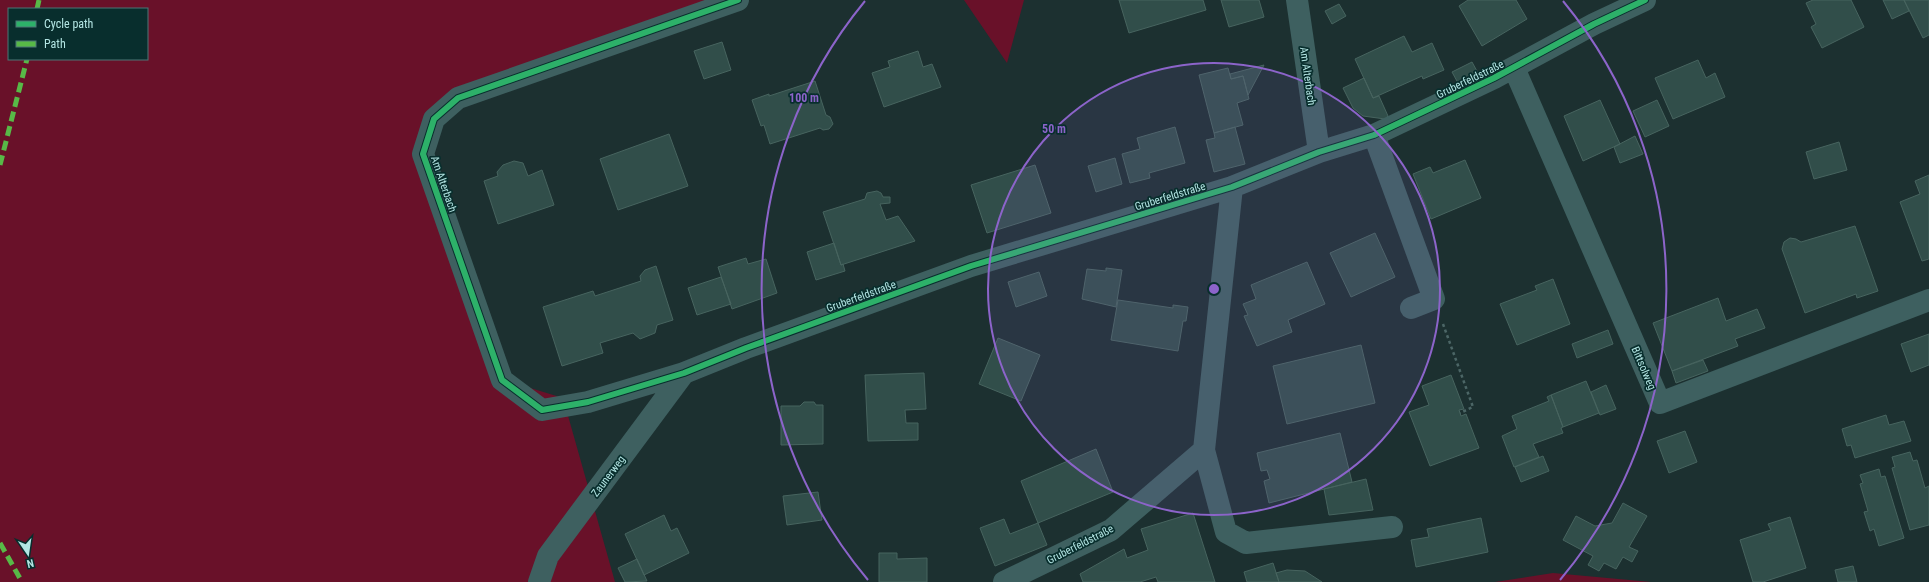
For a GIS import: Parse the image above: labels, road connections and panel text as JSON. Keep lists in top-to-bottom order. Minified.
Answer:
{"streets":{"street":["Am Alterbach","Gruberfeldstraße","Bittsolweg","Zaunerweg"]},"crossings":[["Am Alterbach","Gruberfeldstraße"],["Am Alterbach","Zaunerweg"],["Gruberfeldstraße","Bittsolweg"],["Gruberfeldstraße","Zaunerweg"]],"legend":["Cycle path","Path"],"north":"bottom","rings":["100 m","50 m"]}
